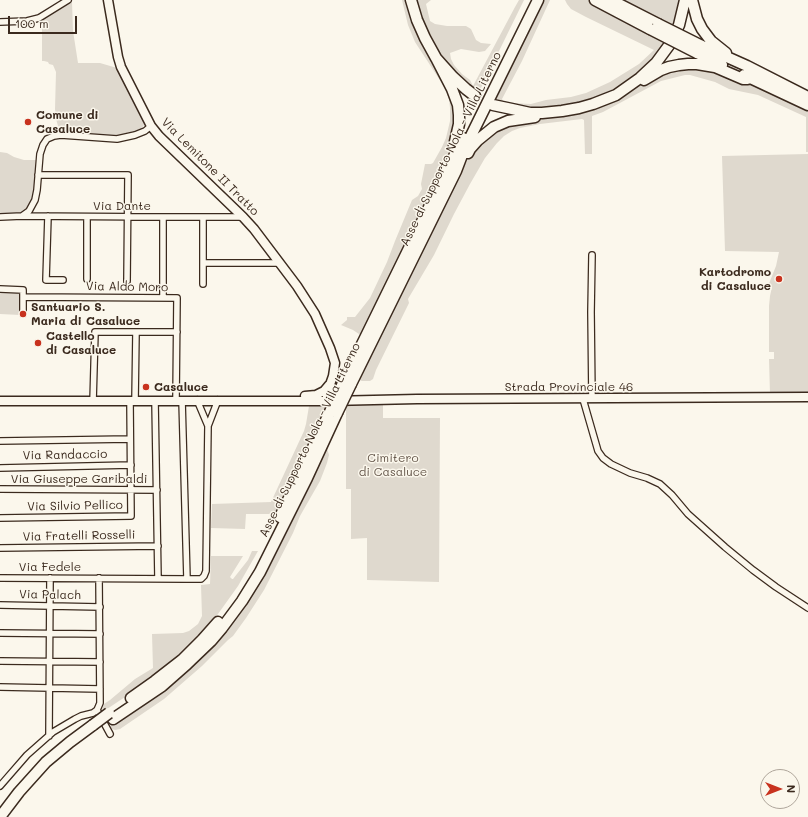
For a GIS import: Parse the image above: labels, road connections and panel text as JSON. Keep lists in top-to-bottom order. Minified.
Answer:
{"streets":{"highway":["Asse di Supporto Nola - Villa Literno"],"street":["Via Lemitone II Tratto","Via Dante","Via Aldo Moro","Strada Provinciale 46","Via Randaccio","Via Giuseppe Garibaldi","Via Silvio Pellico","Via Fratelli Rosselli","Via Fedele","Via Palach"]},"crossings":[["Via Lemitone II Tratto","Via Dante"],["Via Lemitone II Tratto","Strada Provinciale 46"],["Via Aldo Moro","Strada Provinciale 46"],["Via Aldo Moro","Via Fedele"],["Strada Provinciale 46","Via Silvio Pellico"],["Via Randaccio","Via Silvio Pellico"],["Via Giuseppe Garibaldi","Via Silvio Pellico"]],"parks":["Cimitero di Casaluce"],"places":["Comune di Casaluce","Kartodromo di Casaluce","Santuario S. Maria di Casaluce","Castello di Casaluce","Casaluce"],"scale_bar":"100 m","north":"right"}
